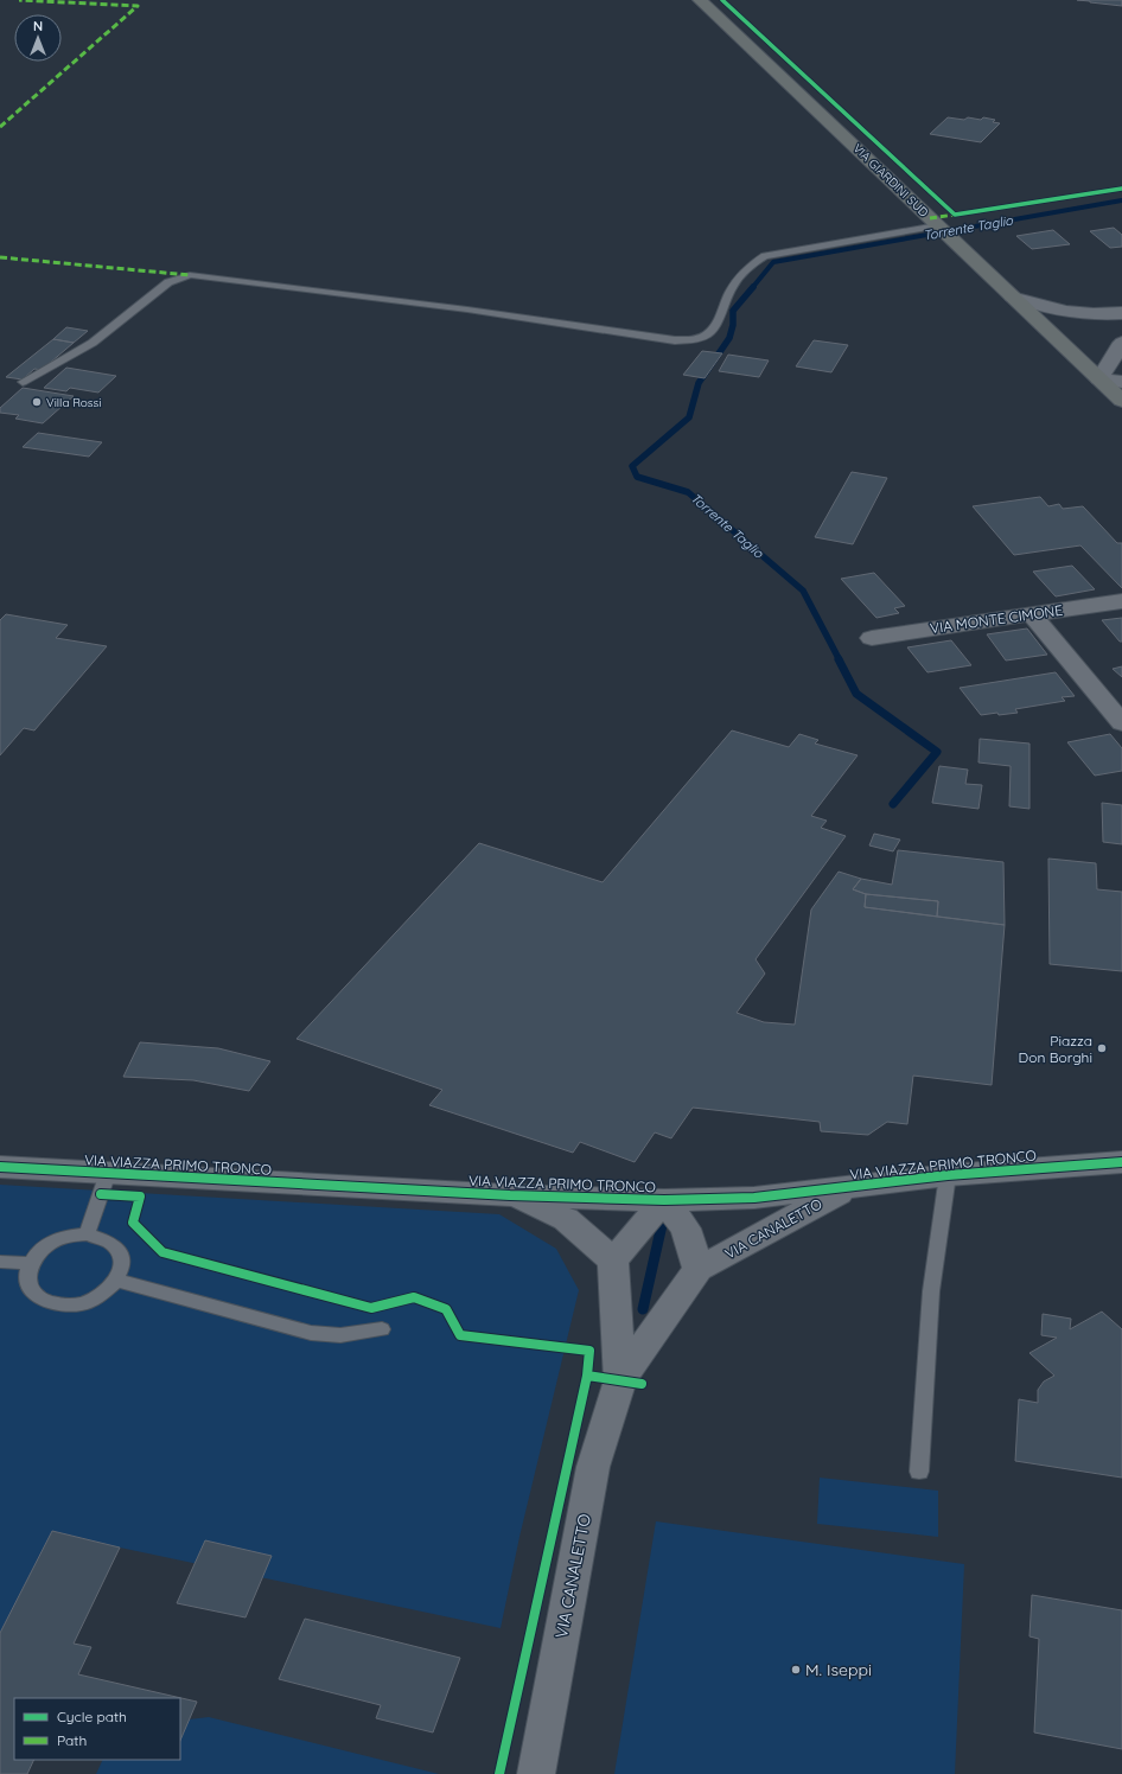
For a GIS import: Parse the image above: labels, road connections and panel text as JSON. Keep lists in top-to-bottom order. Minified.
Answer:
{"streets":{"main road":["VIA GIARDINI SUD"],"street":["VIA MONTE CIMONE","VIA VIAZZA PRIMO TRONCO","VIA CANALETTO"]},"crossings":[["VIA VIAZZA PRIMO TRONCO","VIA CANALETTO"]],"water":["Torrente Taglio"],"places":["Villa Rossi","Piazza Don Borghi","M. Iseppi"],"legend":["Cycle path","Path"],"north":"top"}
